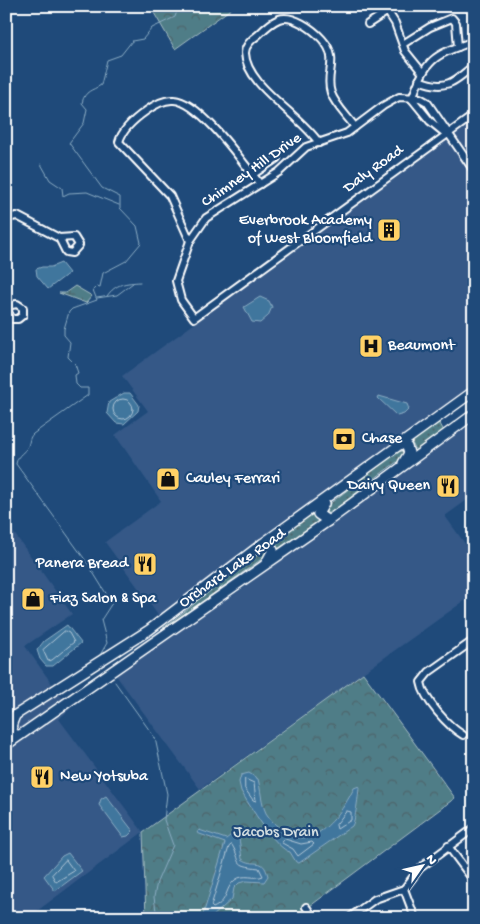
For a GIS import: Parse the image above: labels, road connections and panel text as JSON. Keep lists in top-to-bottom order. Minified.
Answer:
{"streets":{"main road":["Orchard Lake Road"],"street":["Daly Road","Chimney Hill Drive"]},"crossings":[["Daly Road","Chimney Hill Drive"]],"parks":["Jacobs Drain"],"places":{"building":["Everbrook Academy of West Bloomfield"],"hospital":["Beaumont"],"bank":["Chase"],"shop":["Cauley Ferrari","Fiaz Salon & Spa"],"restaurant":["Dairy Queen","Panera Bread","New Yotsuba"]},"north":"top right"}
